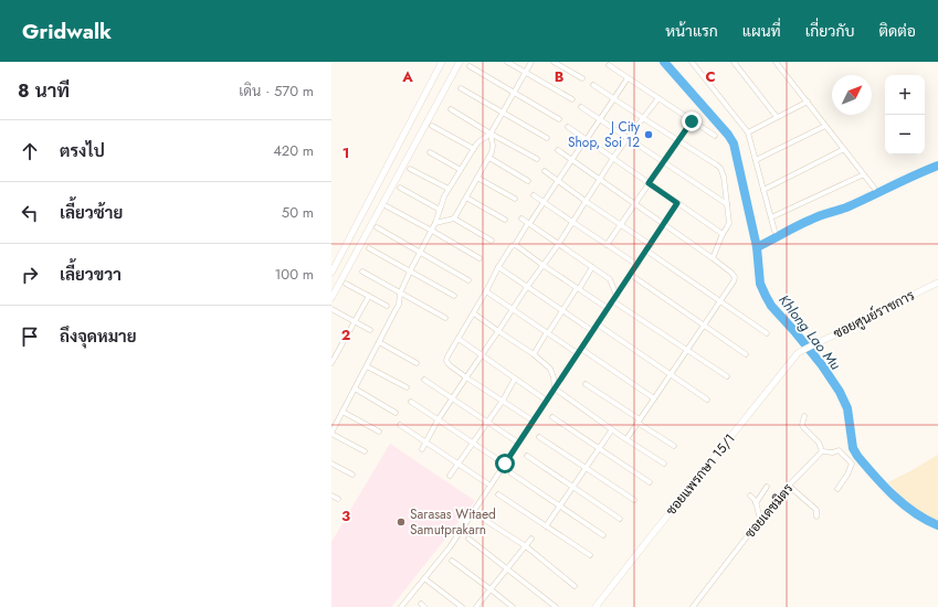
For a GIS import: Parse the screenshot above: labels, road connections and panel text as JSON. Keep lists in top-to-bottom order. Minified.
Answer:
{"streets":{"street":["ซอยศูนย์ราชการ","ซอยแพรกษา 15/1","ซอยเดชมิตร"]},"crossings":[["ซอยศูนย์ราชการ","ซอยแพรกษา 15/1"]],"water":["Khlong Lao Mu"],"places":["J City Shop, Soi 12","Sarasas Witaed Samutprakarn"],"north":"top right","page":{"header":"Gridwalk","nav":["หน้าแรก","แผนที่","เกี่ยวกับ","ติดต่อ"],"heading":["8 นาที","เดิน · 570 m"],"map_buttons":["+","−"],"list":[["ตรงไป","420 m"],["เลี้ยวซ้าย","50 m"],["เลี้ยวขวา","100 m"],"ถึงจุดหมาย"]},"grid":{"columns":["A","B","C"],"rows":["1","2","3"]}}
